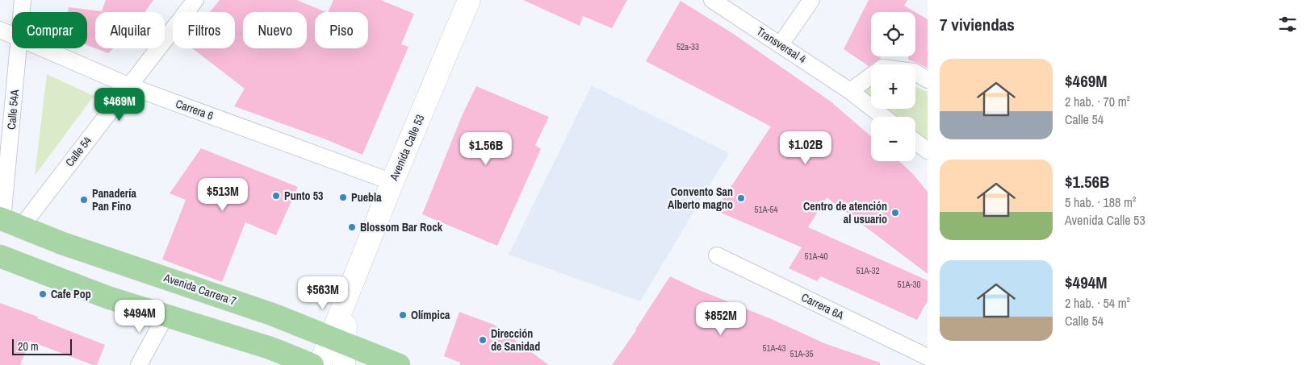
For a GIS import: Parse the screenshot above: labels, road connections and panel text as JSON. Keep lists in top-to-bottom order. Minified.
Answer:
{"streets":{"main road":["Avenida Calle 53","Avenida Carrera 7"],"street":["Transversal 4","Calle 54A","Carrera 6","Calle 54","Carrera 6A"]},"crossings":[["Calle 54A","Calle 54"],["Calle 54A","Avenida Carrera 7"],["Carrera 6","Avenida Calle 53"],["Carrera 6","Calle 54"],["Avenida Calle 53","Avenida Carrera 7"],["Calle 54","Avenida Carrera 7"]],"places":["Punto 53","Puebla","Convento San Alberto magno","Panadería Pan Fino","Centro de atención al usuario","Blossom Bar Rock","Cafe Pop","Olímpica","Dirección de Sanidad"],"house_numbers":["52a-33","51A-54","51A-40","51A-32","51A-30","51A-43","51A-35"],"scale_bar":"20 m","page":{"heading":"7 viviendas","map_buttons":["+","−"],"chip":["Comprar","Alquilar","Filtros","Nuevo","Piso"],"list":[{"name":"$469M","note":"2 hab. · 70 m² · Calle 54"},{"name":"$1.56B","note":"5 hab. · 188 m² · Avenida Calle 53"},{"name":"$494M","note":"2 hab. · 54 m² · Calle 54"}],"price":["$469M","$1.02B","$1.56B","$513M","$563M","$494M","$852M"],"scale":"20 m"}}
